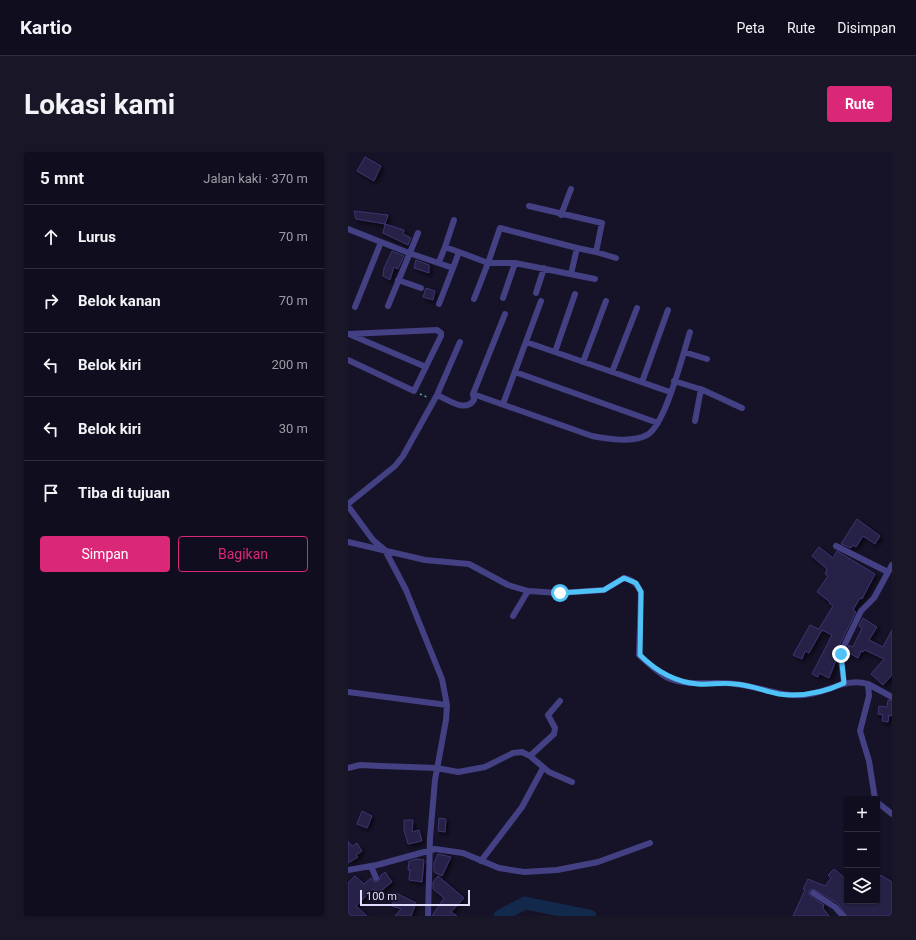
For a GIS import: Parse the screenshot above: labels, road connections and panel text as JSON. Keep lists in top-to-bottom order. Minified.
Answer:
{"scale_bar":"100 m","page":{"header":"Kartio","nav":["Peta","Rute","Disimpan"],"buttons":["Rute",["Simpan","Bagikan"]],"title":"Lokasi kami","heading":["5 mnt","Jalan kaki · 370 m"],"list":[["Lurus","70 m"],["Belok kanan","70 m"],["Belok kiri","200 m"],["Belok kiri","30 m"],"Tiba di tujuan"],"map_buttons":["+","−"],"scale":"100 m"}}
